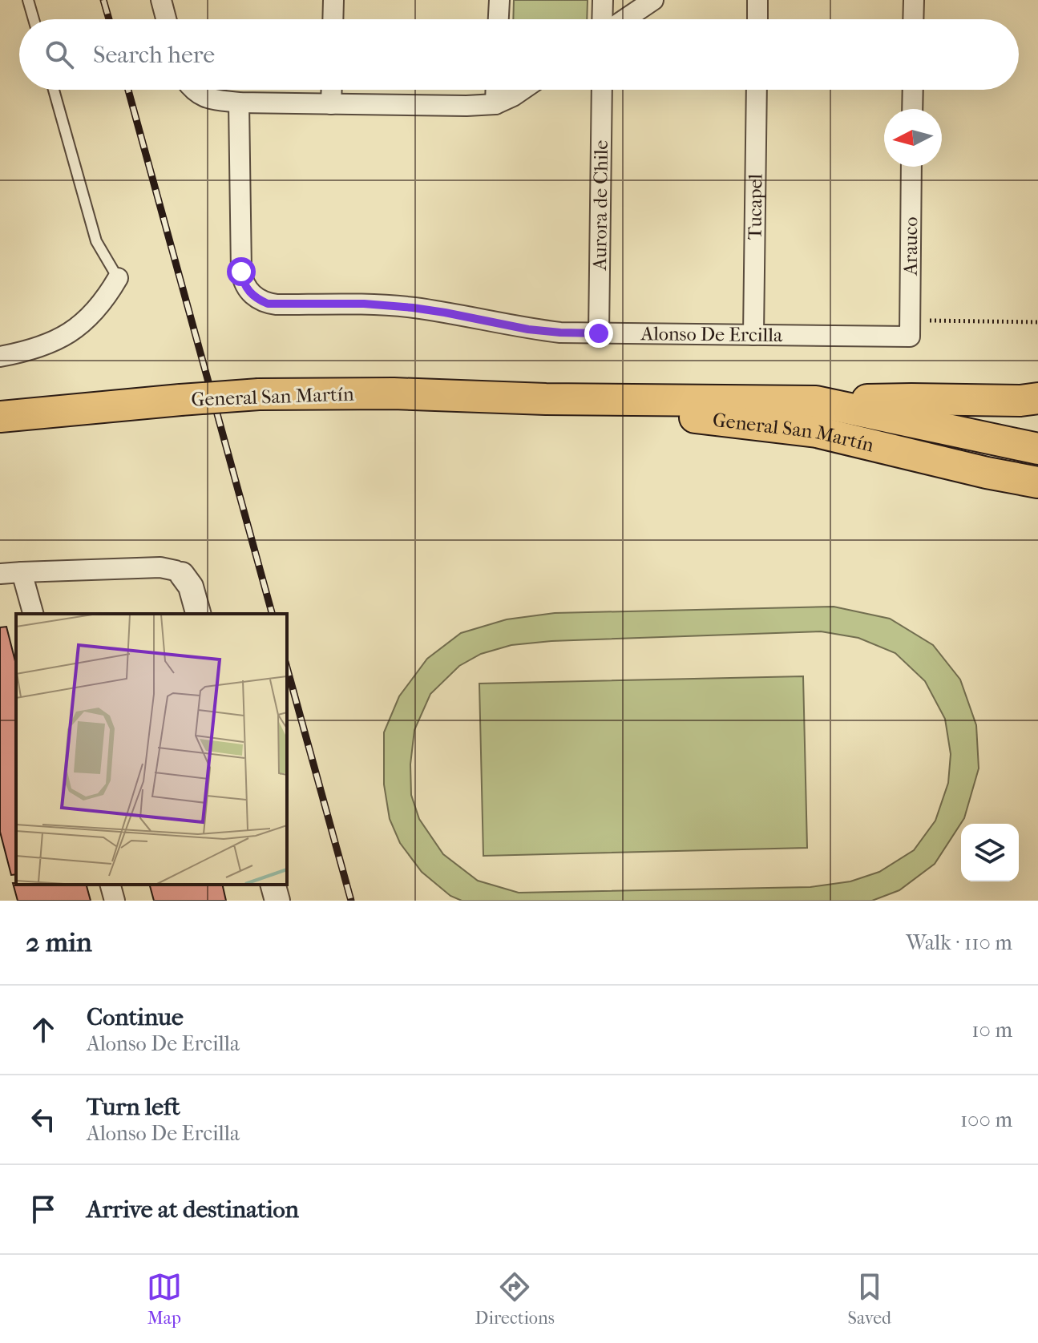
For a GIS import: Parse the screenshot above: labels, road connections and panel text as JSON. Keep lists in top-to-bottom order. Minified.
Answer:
{"streets":{"main road":["General San Martín"],"street":["Aurora de Chile","Tucapel","Arauco","Alonso De Ercilla"]},"crossings":[["Aurora de Chile","Alonso De Ercilla"],["Tucapel","Alonso De Ercilla"],["Arauco","Alonso De Ercilla"]],"north":"left","page":{"search":"Search here","heading":["2 min","Walk · 110 m"],"list":[["Continue","Alonso De Ercilla","10 m"],["Turn left","Alonso De Ercilla","100 m"],"Arrive at destination"],"nav":["Map","Directions","Saved"]}}
